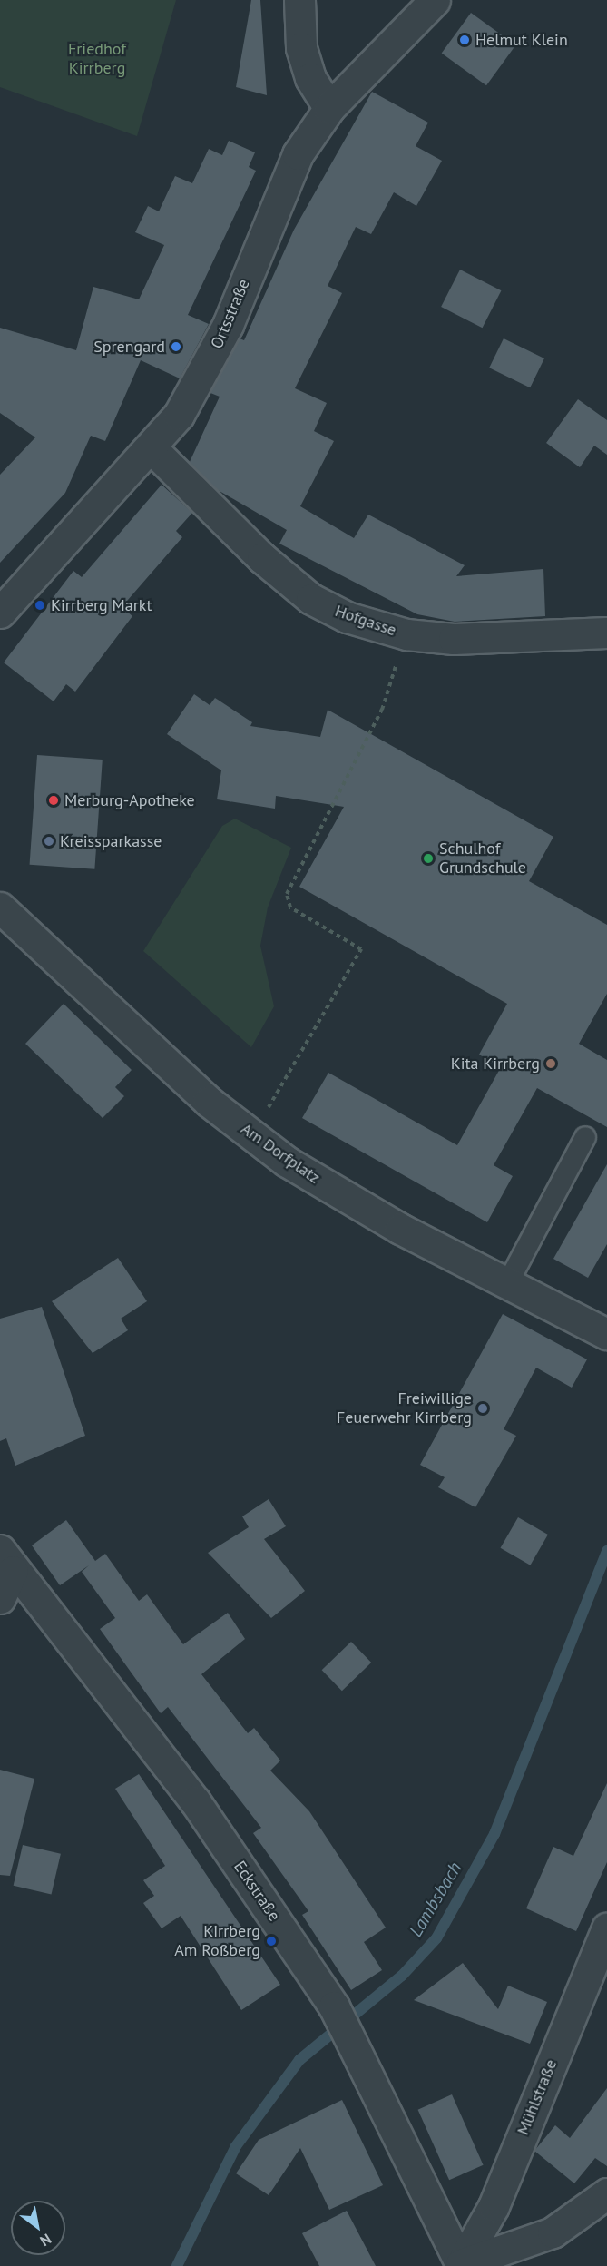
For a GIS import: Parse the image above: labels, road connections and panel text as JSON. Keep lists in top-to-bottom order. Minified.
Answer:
{"streets":{"street":["Ortsstraße","Hofgasse","Am Dorfplatz","Eckstraße","Mühlstraße"]},"crossings":[["Ortsstraße","Hofgasse"],["Eckstraße","Mühlstraße"]],"water":["Lambsbach"],"parks":["Friedhof Kirrberg"],"places":["Helmut Klein","Sprengard","Kirrberg Markt","Merburg-Apotheke","Kreissparkasse","Schulhof Grundschule","Kita Kirrberg","Freiwillige Feuerwehr Kirrberg","Kirrberg Am Roßberg"],"north":"bottom right"}
